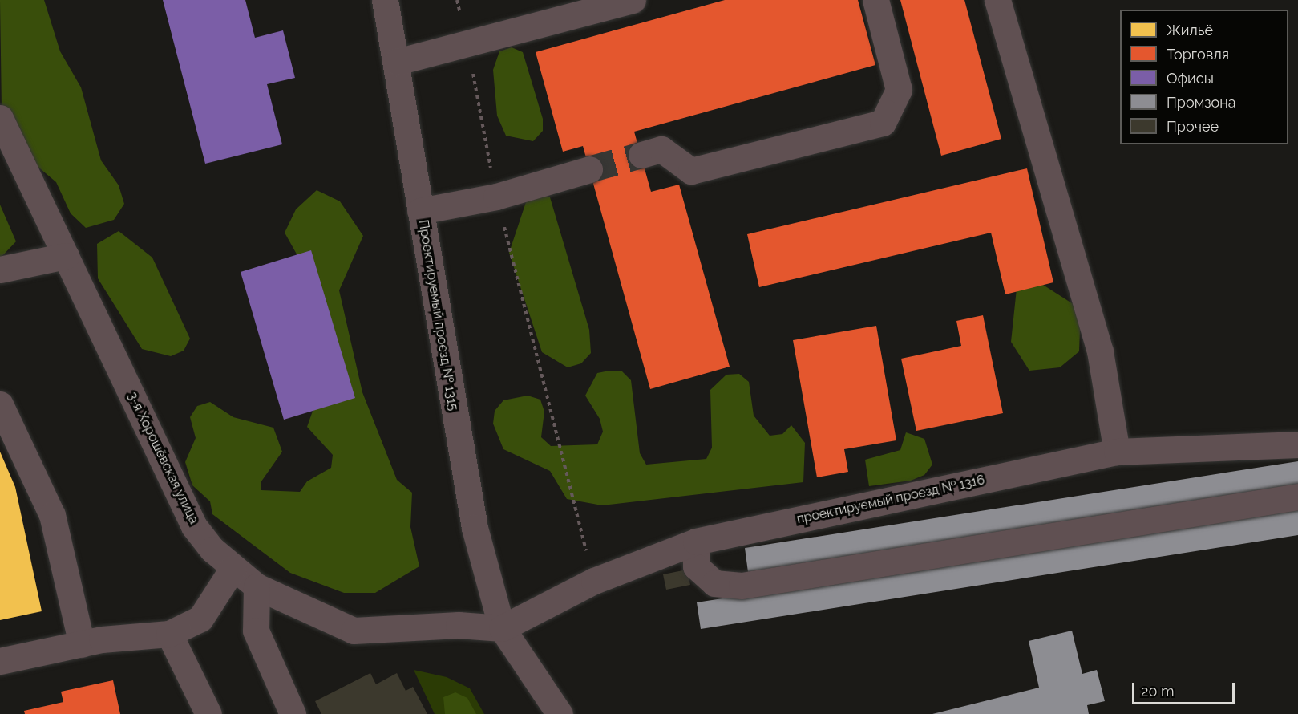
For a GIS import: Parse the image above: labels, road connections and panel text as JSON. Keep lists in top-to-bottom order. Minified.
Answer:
{"streets":{"street":["Проектируемый проезд № 1315","3-я Хорошёвская улица","проектируемый проезд № 1316"]},"crossings":[["Проектируемый проезд № 1315","3-я Хорошёвская улица"],["Проектируемый проезд № 1315","проектируемый проезд № 1316"],["3-я Хорошёвская улица","проектируемый проезд № 1316"]],"legend":["Жильё","Торговля","Офисы","Промзона","Прочее"],"scale_bar":"20 m"}
